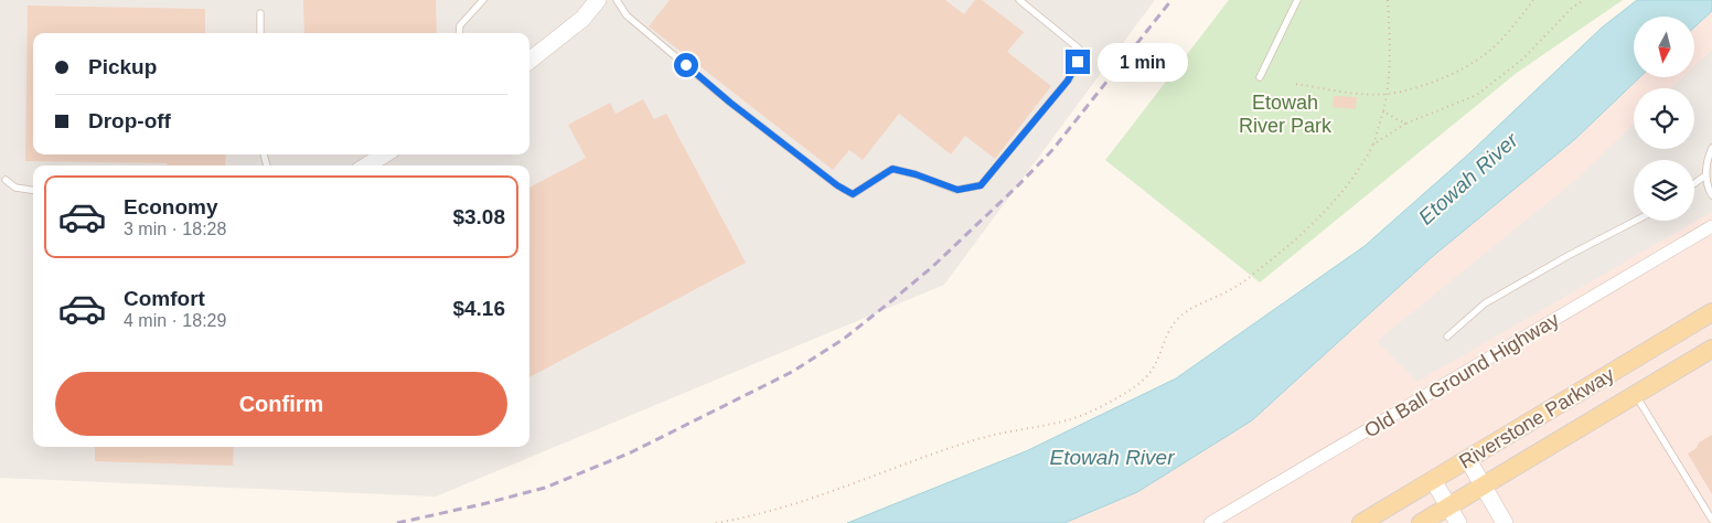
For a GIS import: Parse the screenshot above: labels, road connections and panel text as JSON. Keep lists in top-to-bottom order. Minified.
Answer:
{"streets":{"main road":["Riverstone Parkway"],"street":["Old Ball Ground Highway"]},"water":["Etowah River"],"parks":["Etowah River Park"],"north":"bottom","page":{"banner":["Pickup","Drop-off"],"bubble":"1 min","list":[{"name":"Economy","note":"3 min · 18:28","value":"$3.08"},{"name":"Comfort","note":"4 min · 18:29","value":"$4.16"}],"buttons":"Confirm"}}
